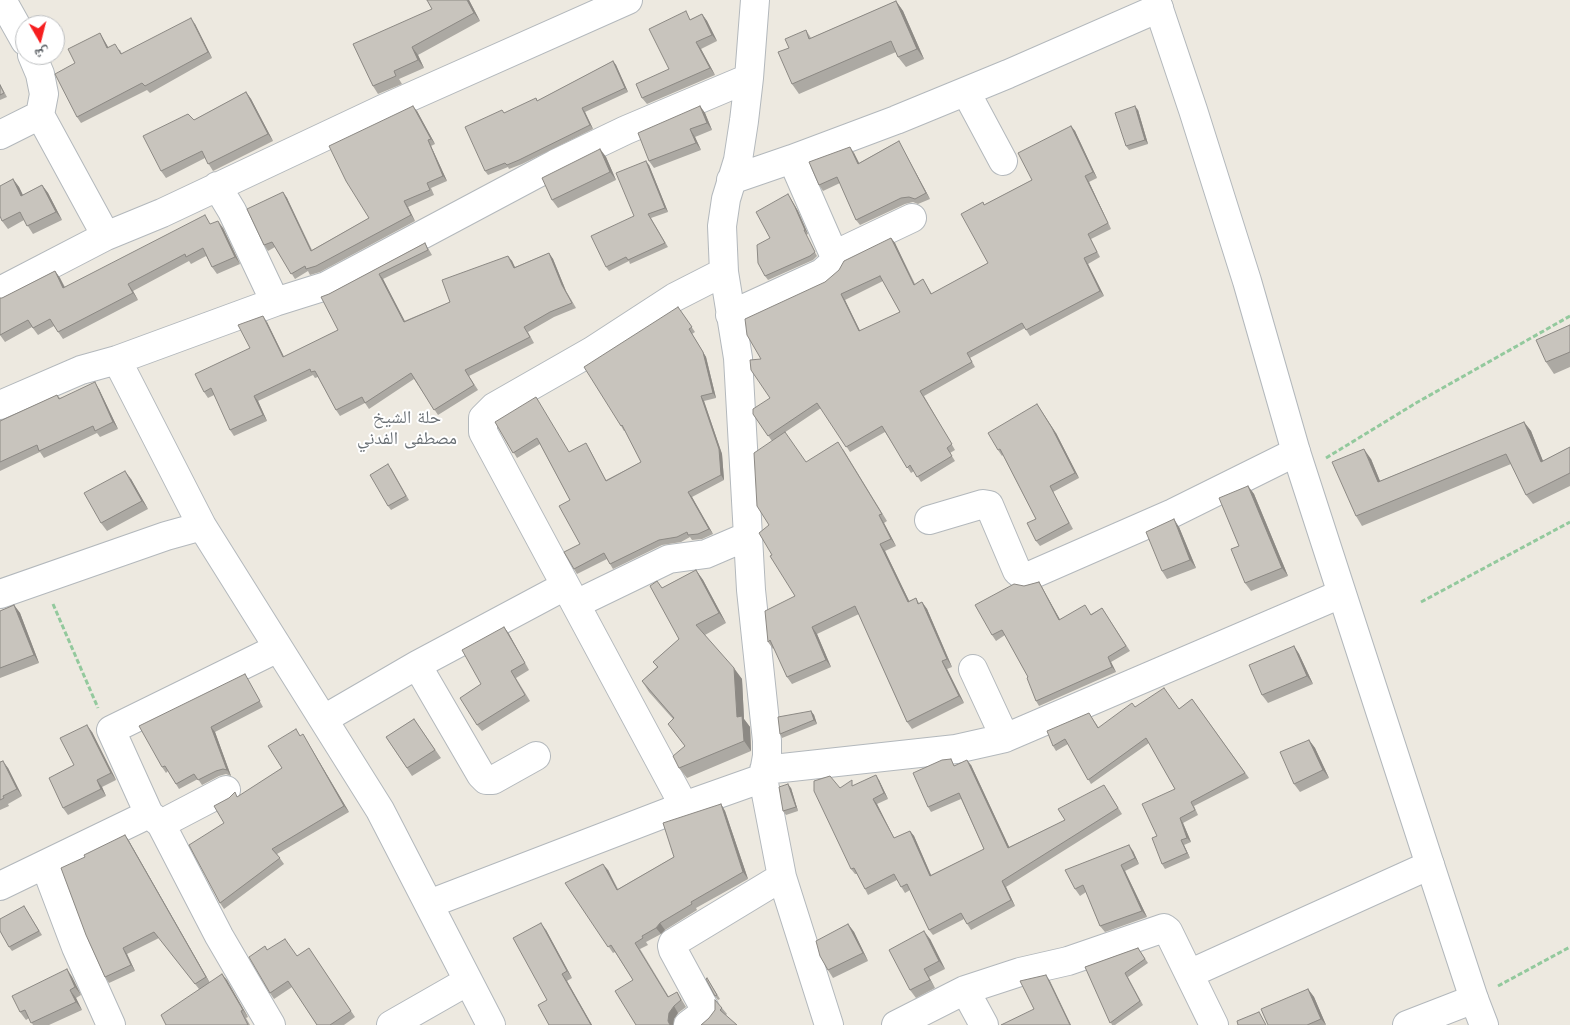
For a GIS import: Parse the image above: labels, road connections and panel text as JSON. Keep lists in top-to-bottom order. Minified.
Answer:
{"districts":["حلة الشيخ مصطفى الفدني"],"north":"bottom"}
